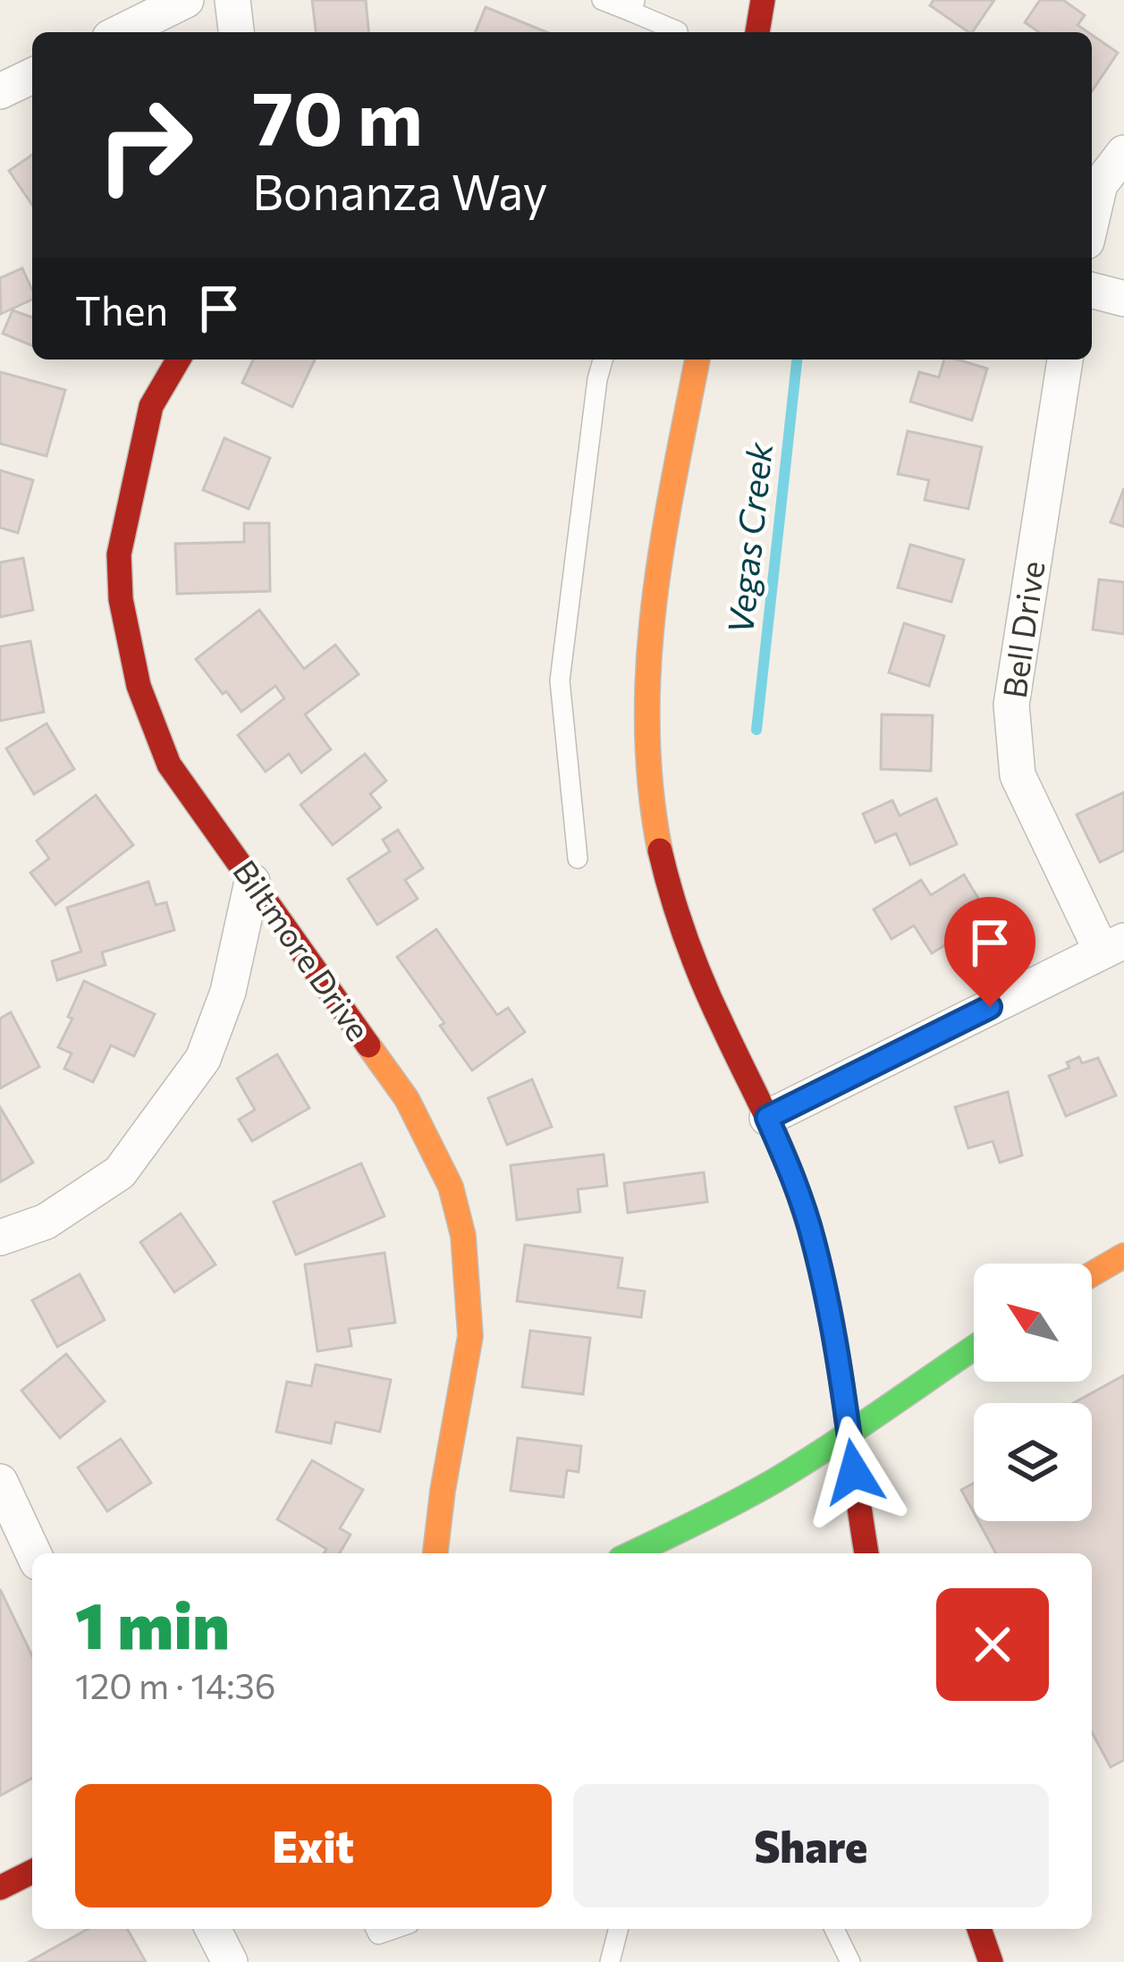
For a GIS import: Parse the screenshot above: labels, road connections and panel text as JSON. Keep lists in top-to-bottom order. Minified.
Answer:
{"streets":{"street":["Bell Drive","Biltmore Drive"]},"water":["Vegas Creek"],"north":"top left","page":{"turn":["70 m","Bonanza Way"],"then":"Then","heading":["1 min","120 m · 14:36"],"buttons":["Exit","Share"]}}
